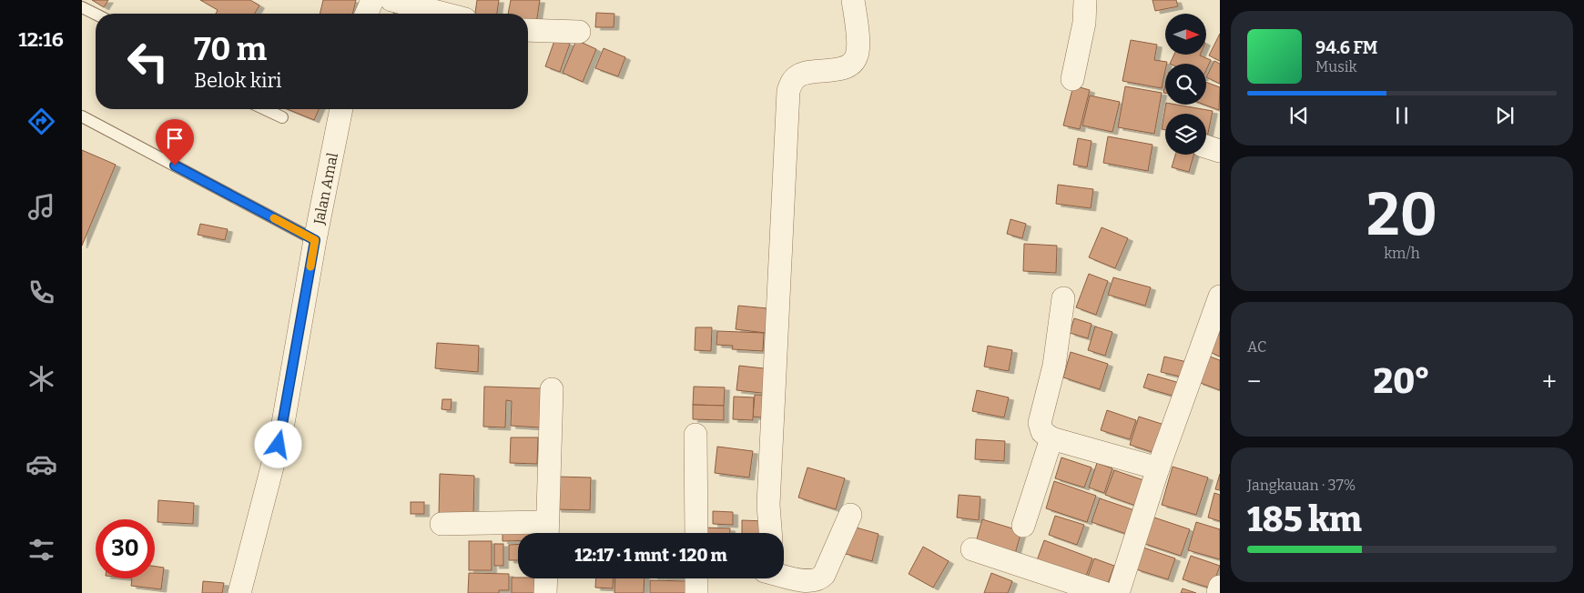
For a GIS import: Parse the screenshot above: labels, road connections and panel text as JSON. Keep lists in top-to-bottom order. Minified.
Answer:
{"streets":{"street":["Jalan Amal"]},"north":"right","page":{"tabs":"12:16","turn":["70 m","Belok kiri"],"song":["94.6 FM","Musik"],"tile":[["20","km/h"],"AC",["Jangkauan · 37%","185 km"]],"heat":["−","20°","+"],"limit":"30","trip":"12:17 · 1 mnt · 120 m"}}
